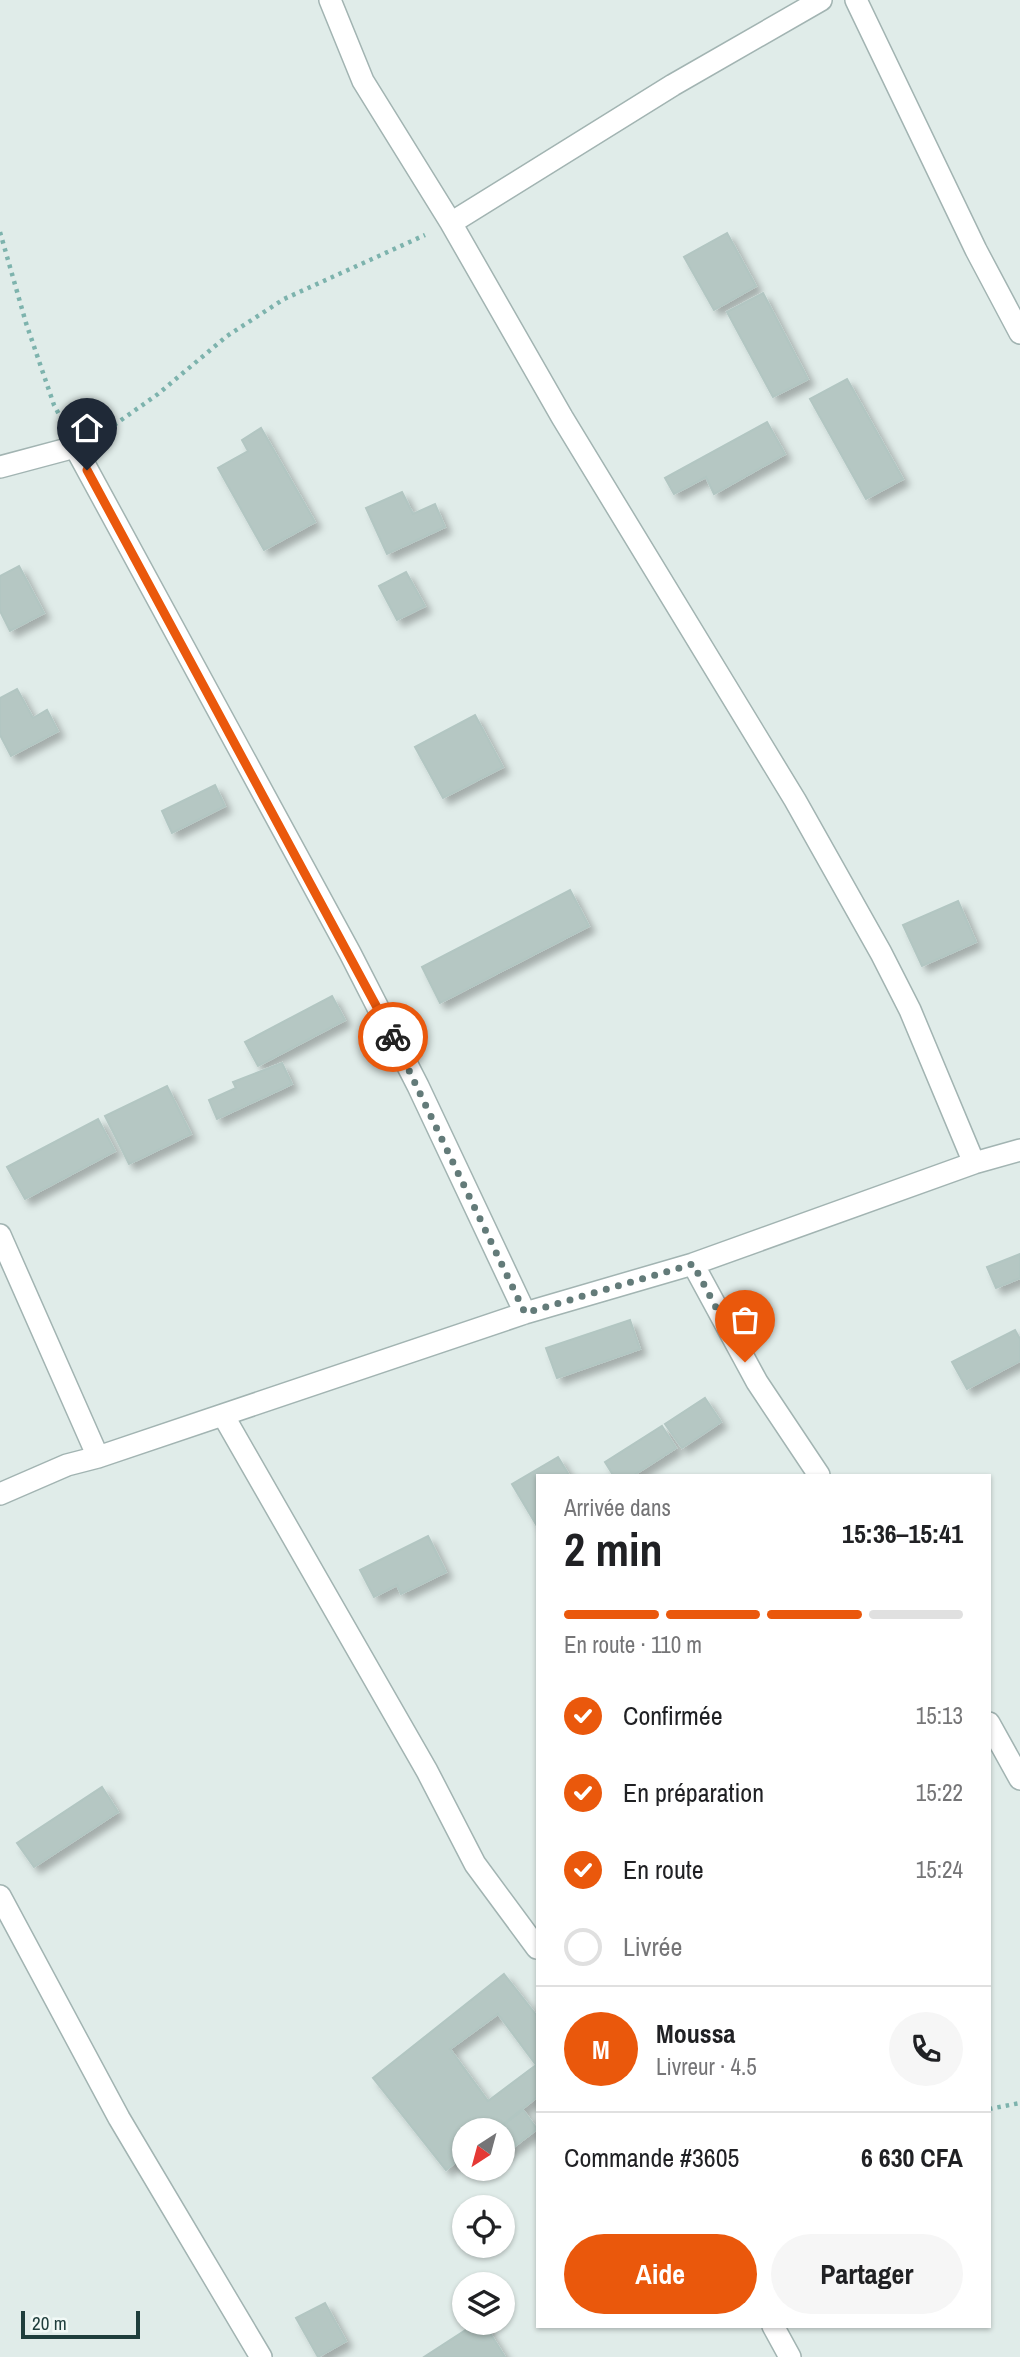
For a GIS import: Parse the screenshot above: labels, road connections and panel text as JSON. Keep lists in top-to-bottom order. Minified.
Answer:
{"scale_bar":"20 m","north":"bottom left","page":{"heading":["2 min","Arrivée dans","15:36–15:41"],"panel":["Moussa","Livreur · 4.5","Commande #3605","6 630 CFA"],"bar":"En route · 110 m","list":[["Confirmée","15:13"],["En préparation","15:22"],["En route","15:24"],"Livrée"],"round":"M","buttons":["Aide","Partager"],"scale":"20 m"}}
